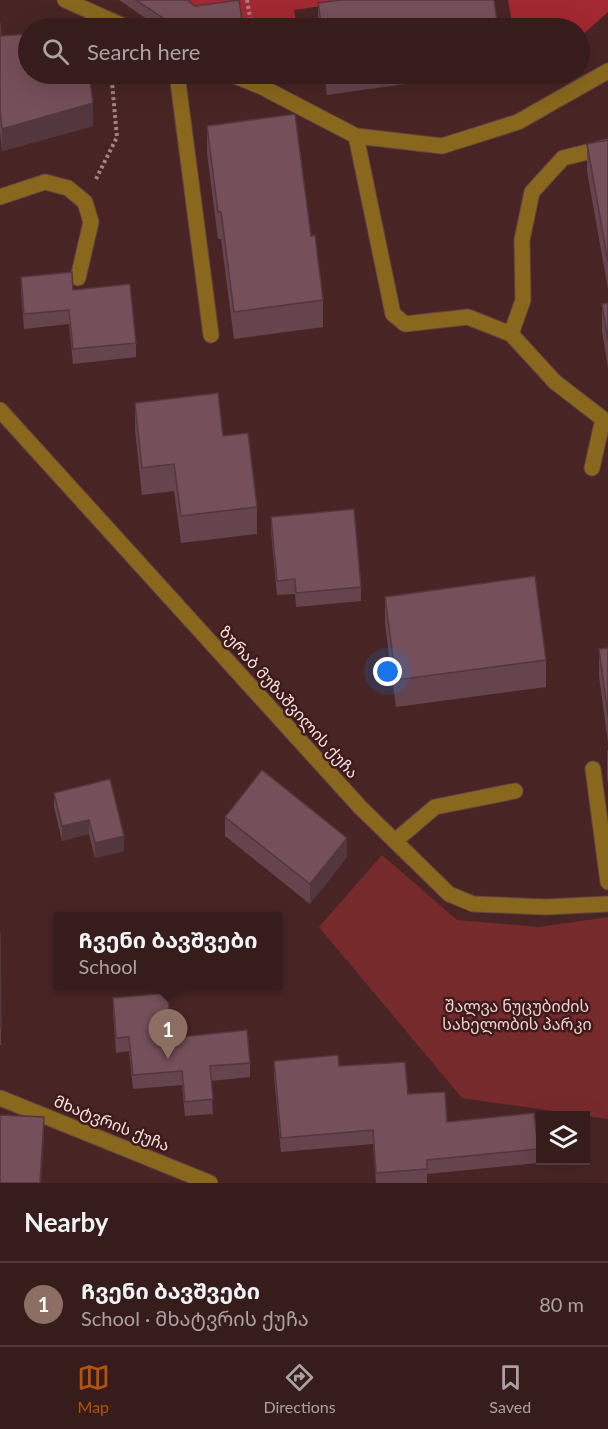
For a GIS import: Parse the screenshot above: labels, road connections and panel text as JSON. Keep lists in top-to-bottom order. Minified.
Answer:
{"streets":{"street":["ზურაბ მუზაშვილის ქუჩა","მხატვრის ქუჩა"]},"parks":["შალვა ნუცუბიძის სახელობის პარკი"],"page":{"search":"Search here","popup":["Ჩვენი ბავშვები","School"],"pins":"1","heading":"Nearby","list":[{"mark":"1","name":"Ჩვენი ბავშვები","note":"School · მხატვრის ქუჩა","value":"80 m"}],"nav":["Map","Directions","Saved"]}}
